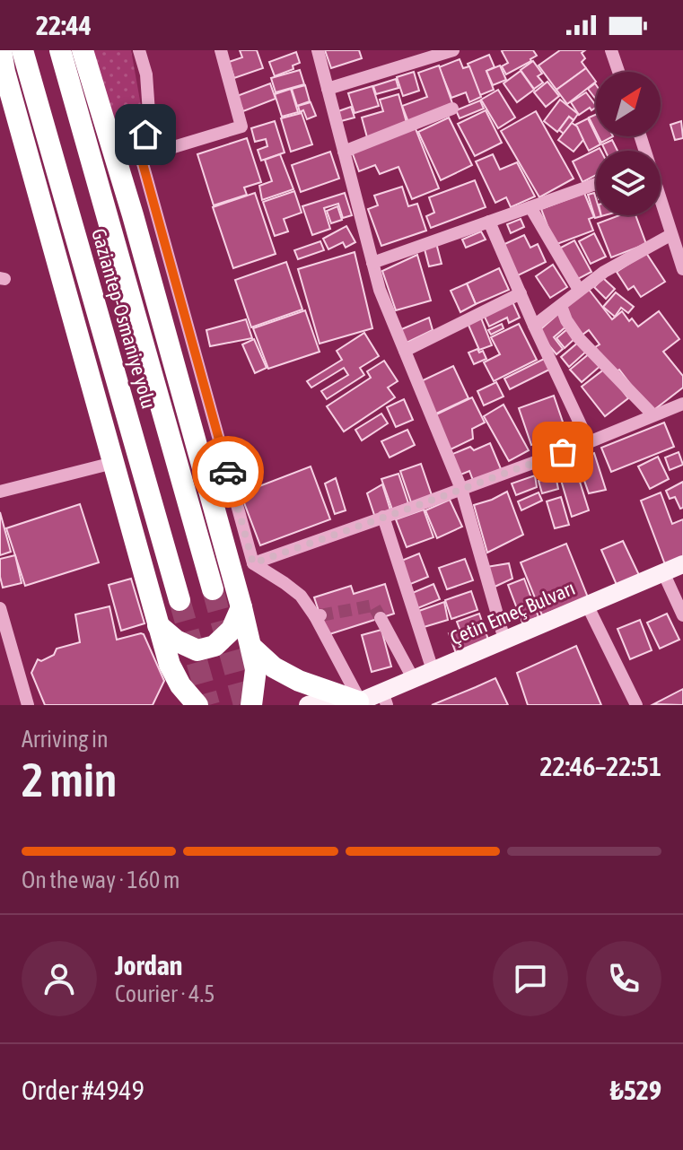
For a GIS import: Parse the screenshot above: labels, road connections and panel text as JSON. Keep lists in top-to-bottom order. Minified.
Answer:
{"streets":{"highway":["Gaziantep-Osmaniye yolu"],"main road":["Çetin Emeç Bulvarı"]},"north":"top right","page":{"status":"22:44","heading":["2 min","Arriving in","22:46–22:51"],"panel":["Jordan","Courier · 4.5","Order #4949","₺529"],"bar":"On the way · 160 m"}}
